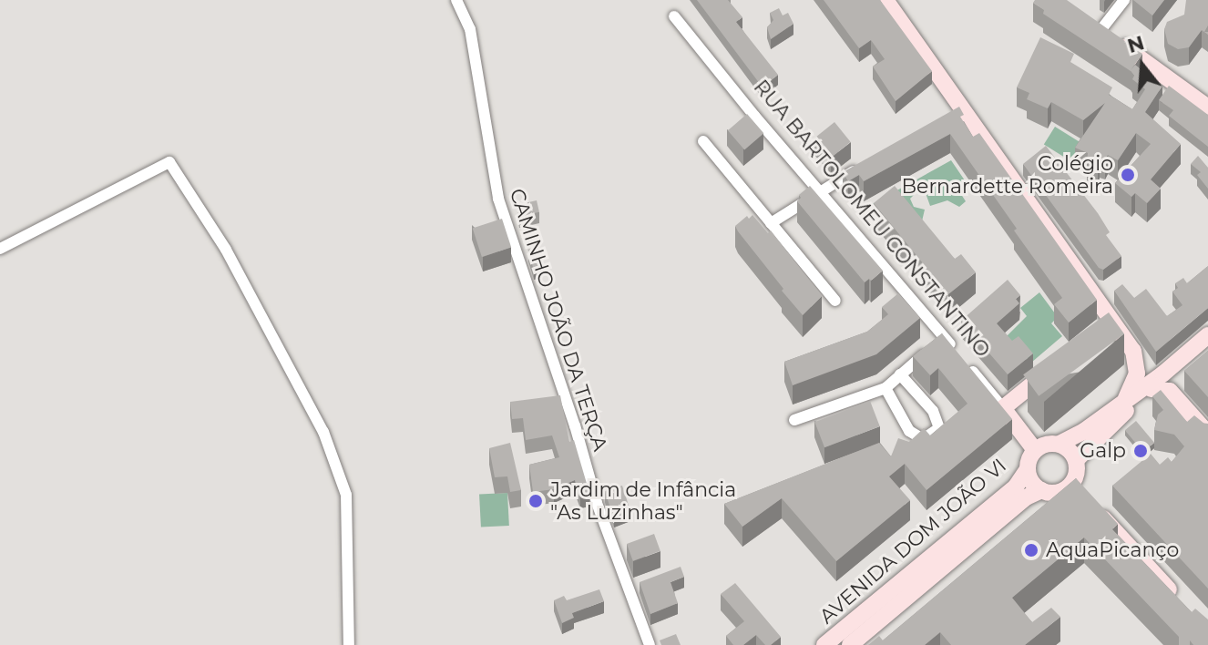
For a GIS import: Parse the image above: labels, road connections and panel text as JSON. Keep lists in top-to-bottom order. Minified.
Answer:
{"streets":{"main road":["RUA BARTOLOMEU CONSTANTINO","AVENIDA DOM JOÃO VI"],"street":["CAMINHO JOÃO DA TERÇA"]},"places":["Colégio Bernardette Romeira","Galp","Jardim de Infância \"As Luzinhas\"","AquaPicanço"],"north":"top"}
